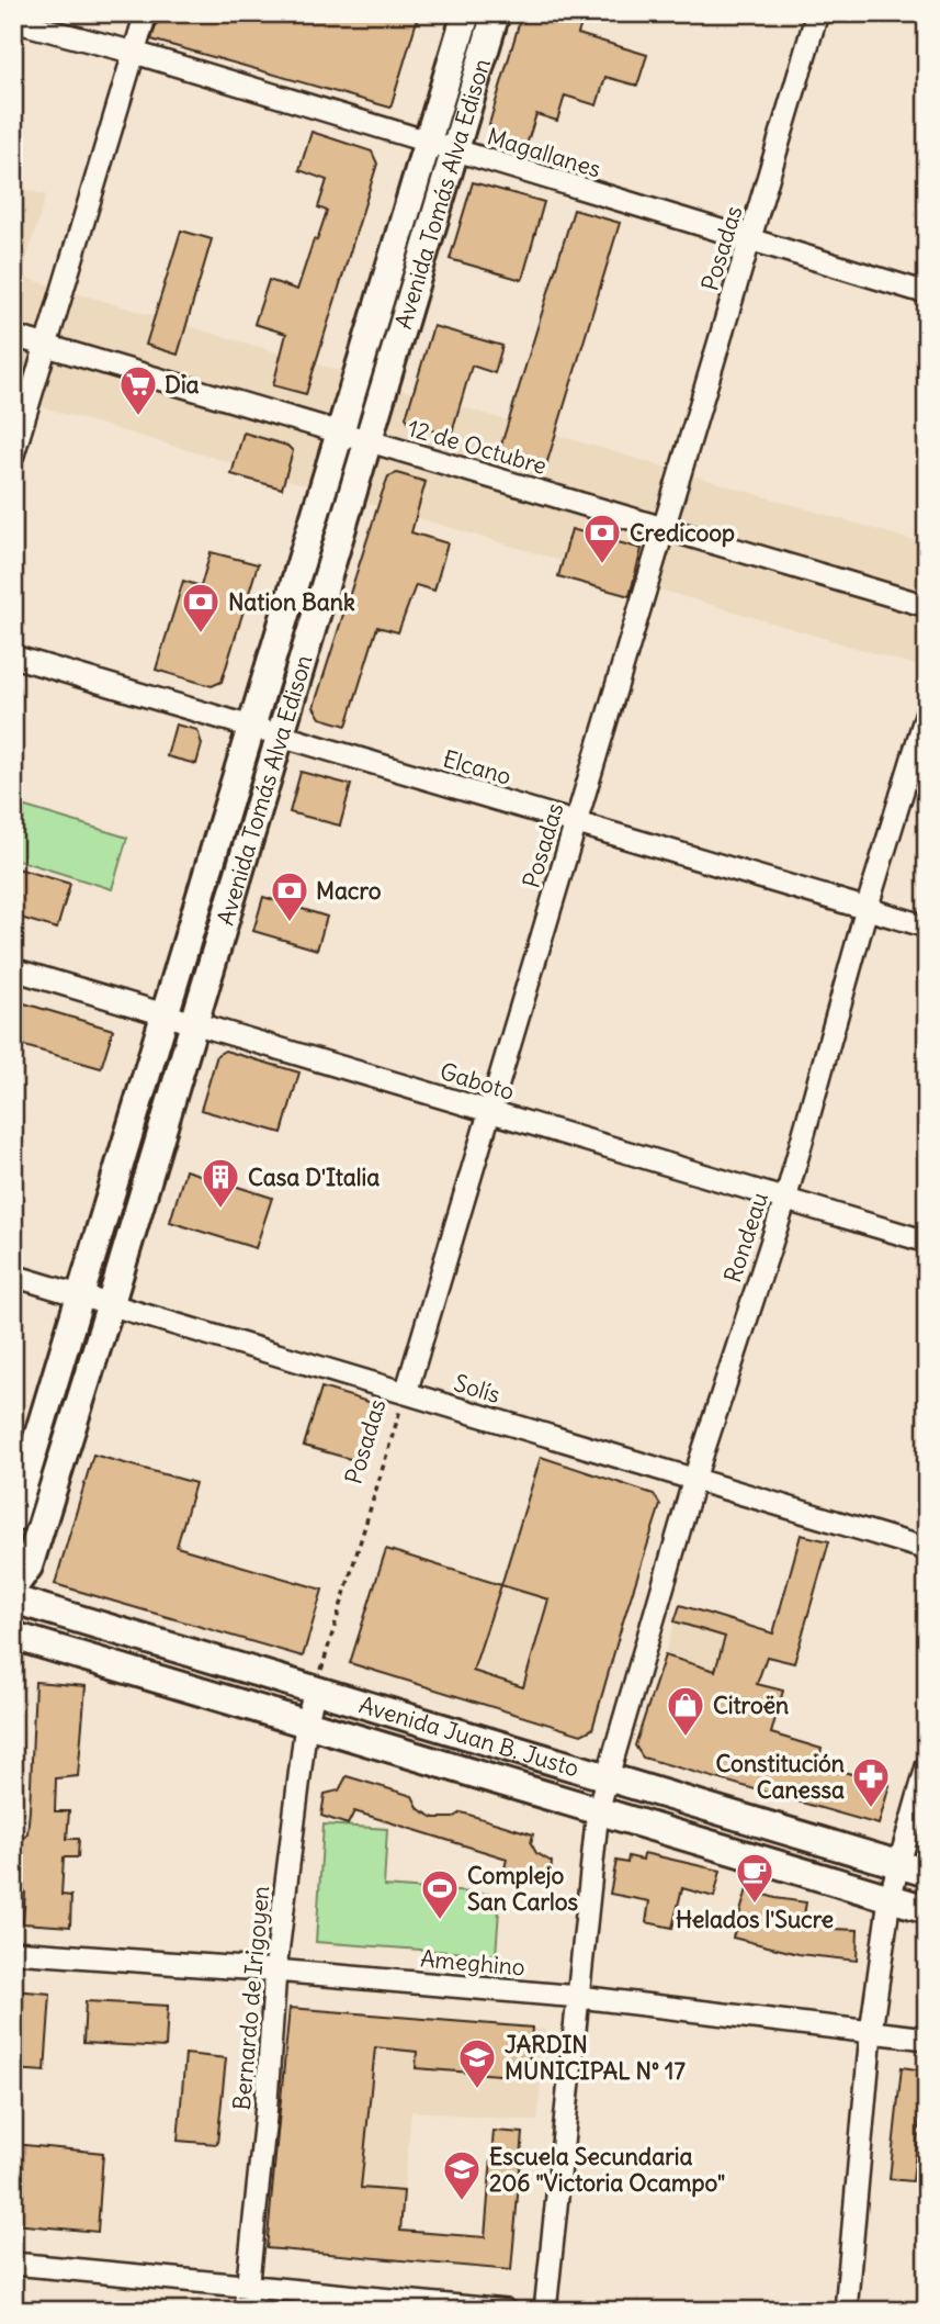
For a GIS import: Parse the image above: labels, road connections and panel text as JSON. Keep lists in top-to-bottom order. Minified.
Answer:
{"streets":{"main road":["Avenida Tomás Alva Edison","Avenida Juan B. Justo"],"street":["Magallanes","Posadas","12 de Octubre","Elcano","Gaboto","Rondeau","Solís","Ameghino","Bernardo de Irigoyen"]},"crossings":[["Magallanes","Avenida Tomás Alva Edison"],["Magallanes","Posadas"],["Avenida Tomás Alva Edison","12 de Octubre"],["Avenida Tomás Alva Edison","Elcano"],["Avenida Tomás Alva Edison","Gaboto"],["Avenida Tomás Alva Edison","Solís"],["Posadas","12 de Octubre"],["Posadas","Elcano"],["Posadas","Gaboto"],["Posadas","Solís"],["Posadas","Avenida Juan B. Justo"],["Posadas","Bernardo de Irigoyen"],["Elcano","Rondeau"],["Gaboto","Rondeau"],["Rondeau","Solís"],["Rondeau","Avenida Juan B. Justo"],["Rondeau","Ameghino"],["Avenida Juan B. Justo","Bernardo de Irigoyen"],["Ameghino","Bernardo de Irigoyen"]],"places":{"supermarket":["Dia"],"bank":["Credicoop","Nation Bank","Macro"],"building":["Casa D'Italia"],"shop":["Citroën"],"pharmacy":["Constitución Canessa"],"cafe":["Helados l'Sucre"],"sports":["Complejo San Carlos"],"school or university":["JARDIN MUNICIPAL N° 17","Escuela Secundaria 206 \"Victoria Ocampo\""]}}
